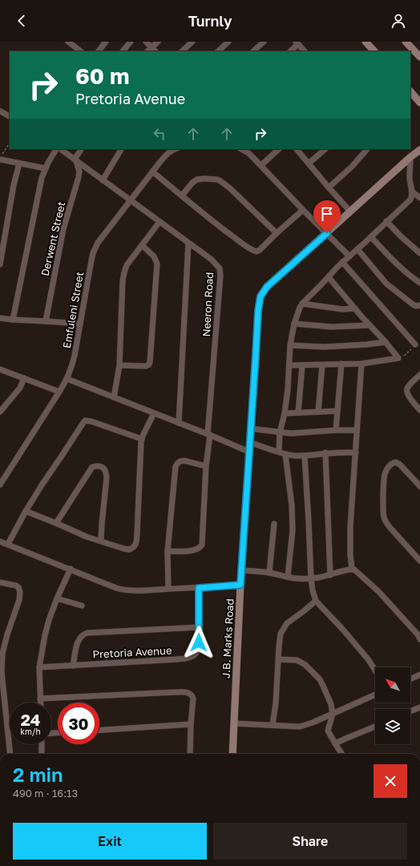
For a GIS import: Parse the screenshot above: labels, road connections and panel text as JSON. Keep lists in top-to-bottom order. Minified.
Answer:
{"streets":{"street":["Derwent Street","Neeron Road","Emfuleni Street","J.B. Marks Road","Pretoria Avenue"]},"crossings":[["Derwent Street","Neeron Road"],["Neeron Road","Emfuleni Street"]],"north":"top left","page":{"header":"Turnly","turn":["60 m","Pretoria Avenue"],"speed":"24 km/h","limit":"30","heading":["2 min","490 m · 16:13"],"buttons":["Exit","Share"]}}
